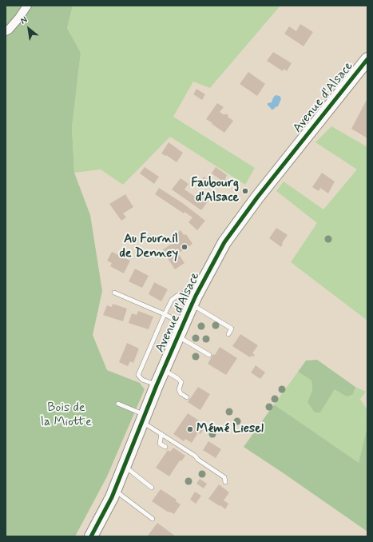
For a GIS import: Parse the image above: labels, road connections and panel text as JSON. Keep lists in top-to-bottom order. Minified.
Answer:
{"streets":{"main road":["Avenue d'Alsace"]},"parks":["Bois de la Miotte"],"places":["Faubourg d'Alsace","Au Fournil de Denney","Mémé Liesel"],"north":"top left"}
